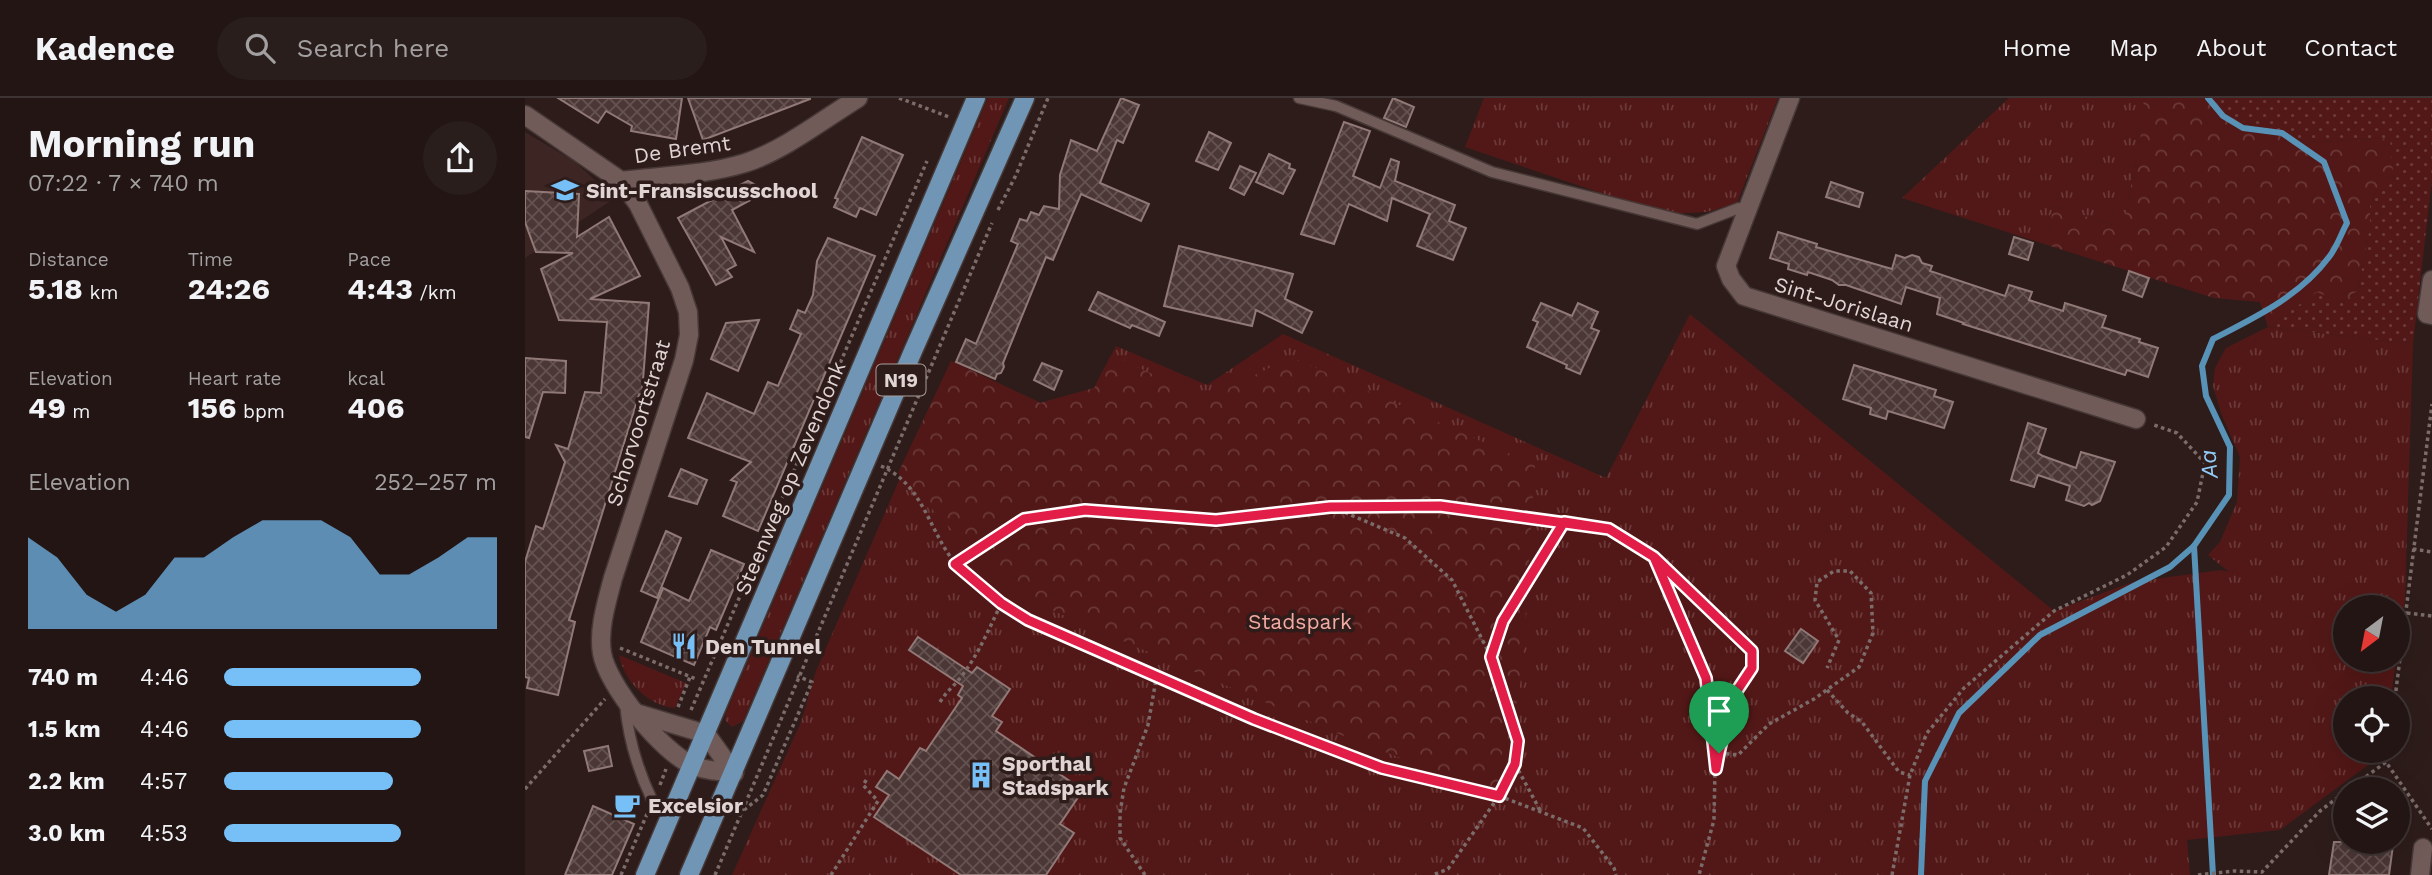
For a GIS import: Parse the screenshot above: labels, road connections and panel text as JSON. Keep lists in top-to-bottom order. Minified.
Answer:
{"streets":{"main road":["N19","Steenweg op Zevendonk"],"street":["De Bremt","Sint-Jorislaan","Schorvoortstraat"]},"crossings":[["De Bremt","Schorvoortstraat"],["N19","Schorvoortstraat"],["Schorvoortstraat","Steenweg op Zevendonk"]],"water":["Aa"],"parks":["Stadspark"],"places":{"school or university":["Sint-Fransiscusschool"],"restaurant":["Den Tunnel"],"building":["Sporthal Stadspark"],"cafe":["Excelsior"]},"north":"bottom left","page":{"header":"Kadence","search":"Search here","nav":["Home","Map","About","Contact"],"heading":["Morning run","07:22 · 7 × 740 m"],"stats":[["Distance","5.18 km"],["Time","24:26"],["Pace","4:43 /km"],["Elevation","49 m"],["Heart rate","156 bpm"],["kcal","406"]],"chart":["Elevation","252–257 m"],"list":[{"name":"740 m","note":"4:46"},{"name":"1.5 km","note":"4:46"},{"name":"2.2 km","note":"4:57"},{"name":"3.0 km","note":"4:53"}]}}
